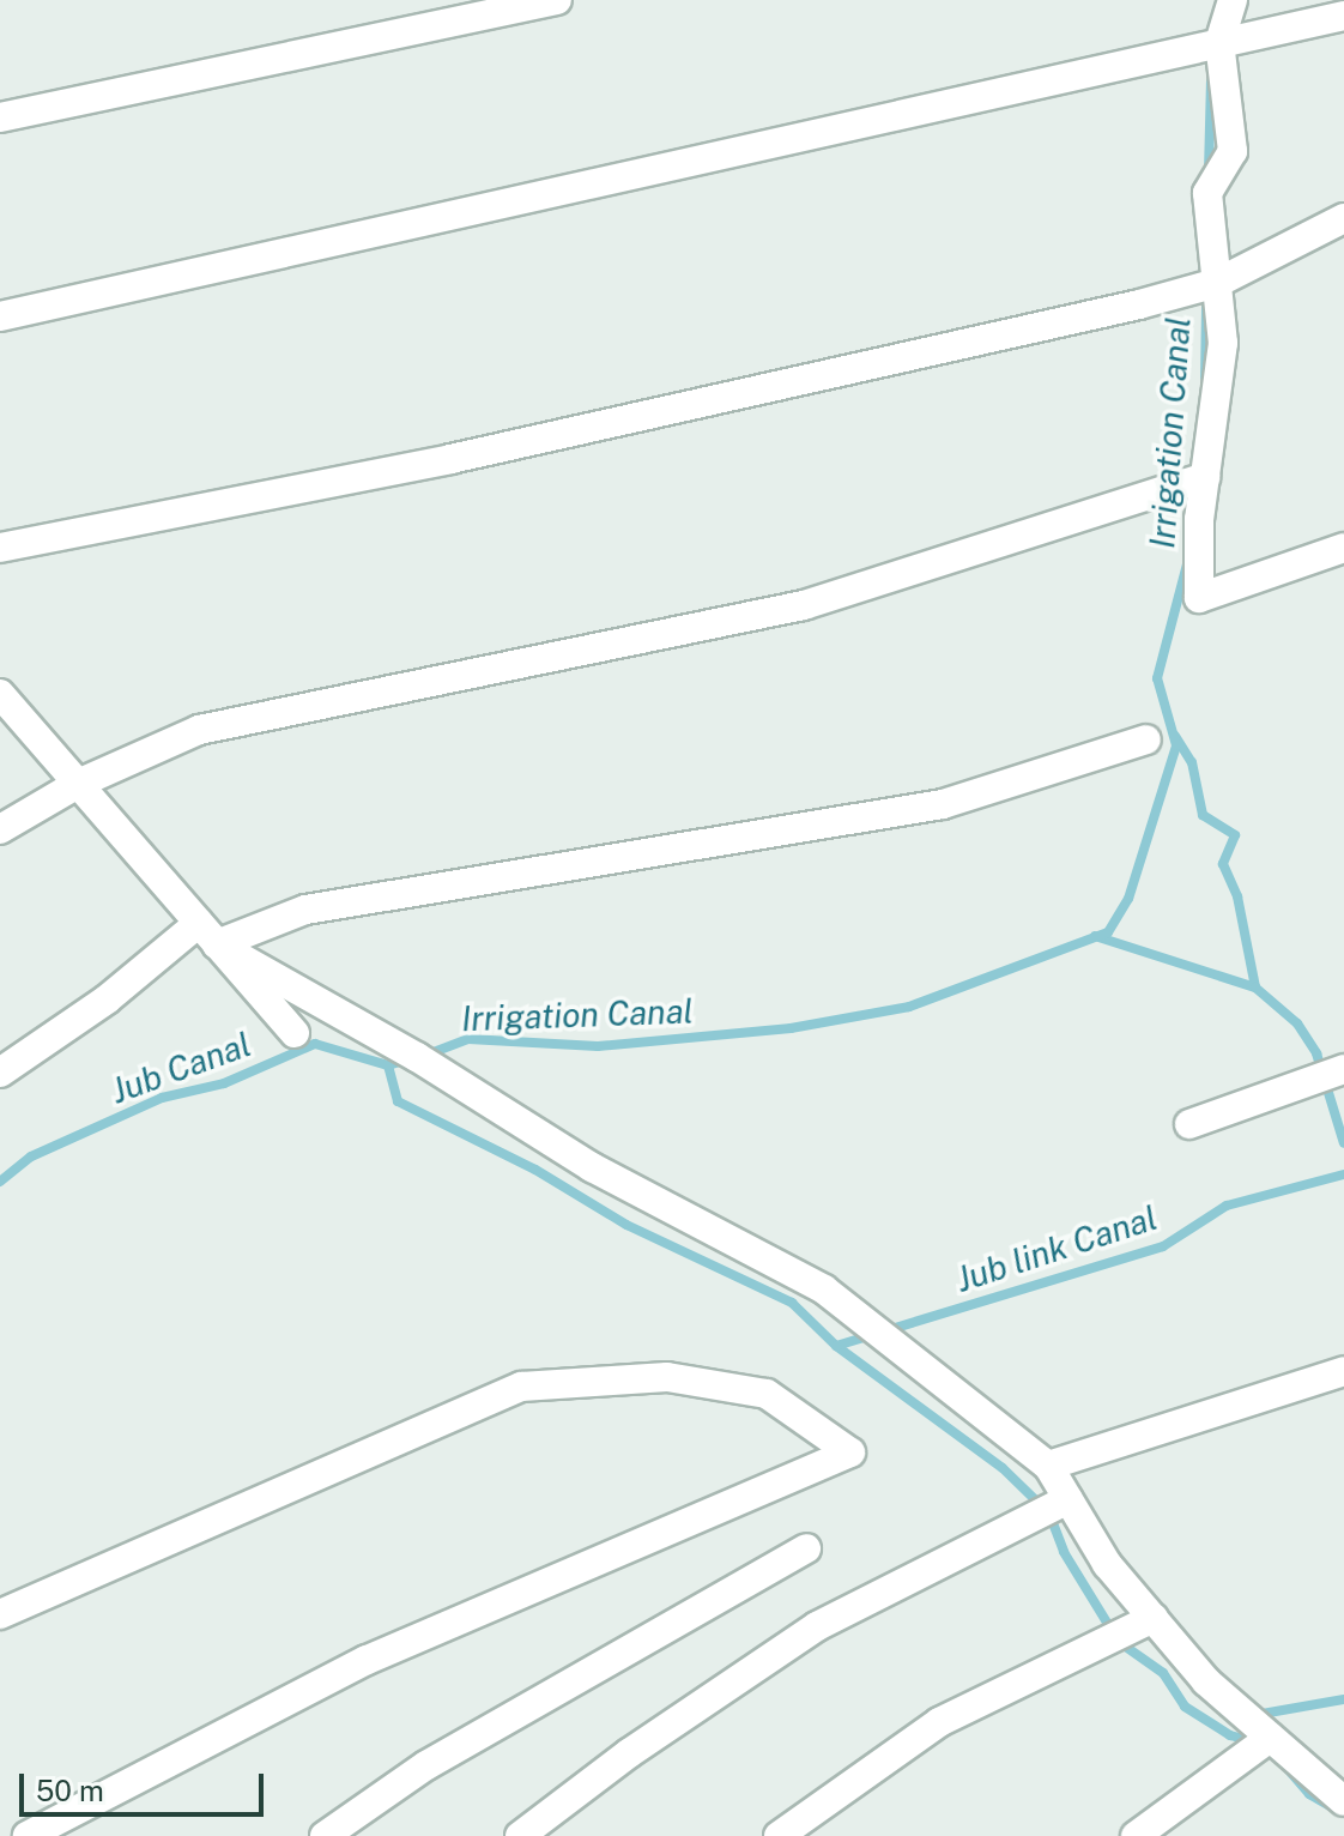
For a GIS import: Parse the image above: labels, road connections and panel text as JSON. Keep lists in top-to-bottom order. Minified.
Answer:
{"water":["Irrigation Canal","Jub Canal","Jub link Canal"],"scale_bar":"50 m"}
